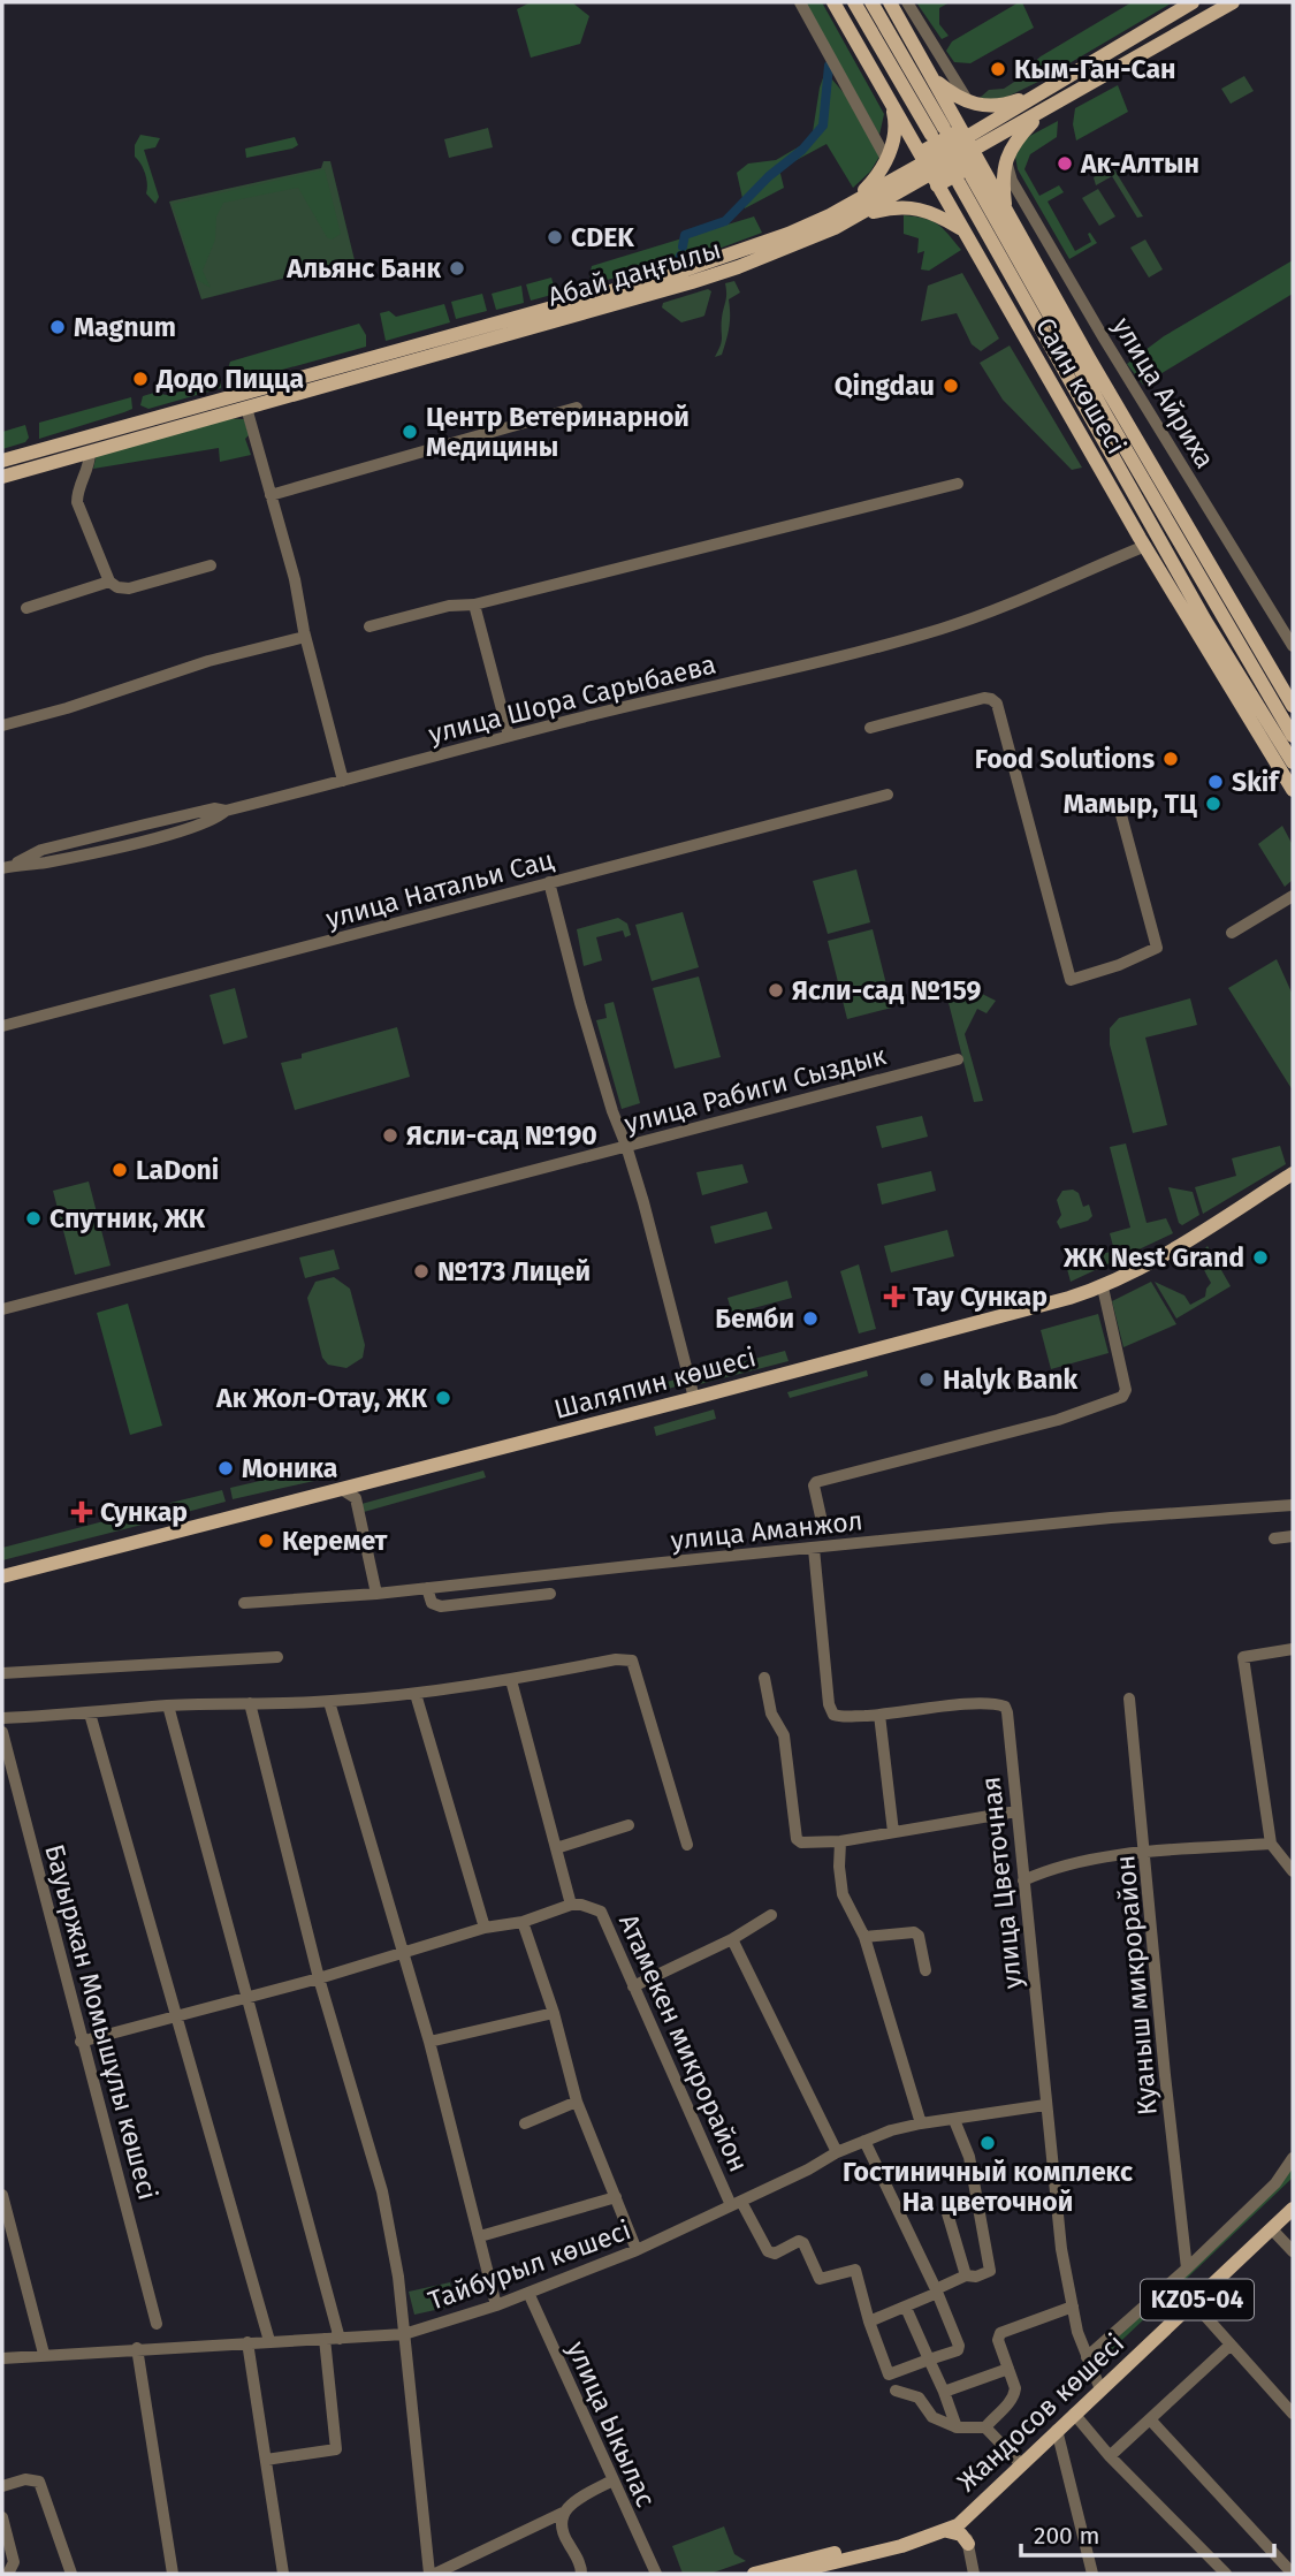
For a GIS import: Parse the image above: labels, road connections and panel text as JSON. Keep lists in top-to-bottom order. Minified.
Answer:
{"streets":{"main road":["Абай даңғылы","Саин көшесі","Шаляпин көшесі","KZ05-04","Жандосов көшесі"],"street":["улица Айриха","улица Шора Сарыбаева","улица Натальи Сац","улица Рабиги Сыздык","улица Аманжол","улица Цветочная","Куаныш микрорайон","Бауыржан Момышұлы көшесі","Атамекен микрорайон","Тайбурыл көшесі","улица Ыкылас"]},"crossings":[["Абай даңғылы","Саин көшесі"],["Саин көшесі","улица Шора Сарыбаева"],["улица Аманжол","улица Цветочная"],["улица Цветочная","Тайбурыл көшесі"],["улица Цветочная","Жандосов көшесі"],["Атамекен микрорайон","Тайбурыл көшесі"],["Тайбурыл көшесі","улица Ыкылас"]],"places":{"other":["Кым-Ган-Сан","Ак-Алтын","CDEK","Альянс Банк","Magnum","Додо Пицца","Qingdau","Центр Ветеринарной Медицины","Food Solutions","Skif","Мамыр, ТЦ","Ясли-сад №159","Ясли-сад №190","LaDoni","Спутник, ЖК","ЖК Nest Grand","№173 Лицей","Бемби","Halyk Bank","Ак Жол-Отау, ЖК","Моника","Керемет","Гостиничный комплекс На цветочной"],"health":["Тау Сункар","Сункар"]},"scale_bar":"200 m"}
